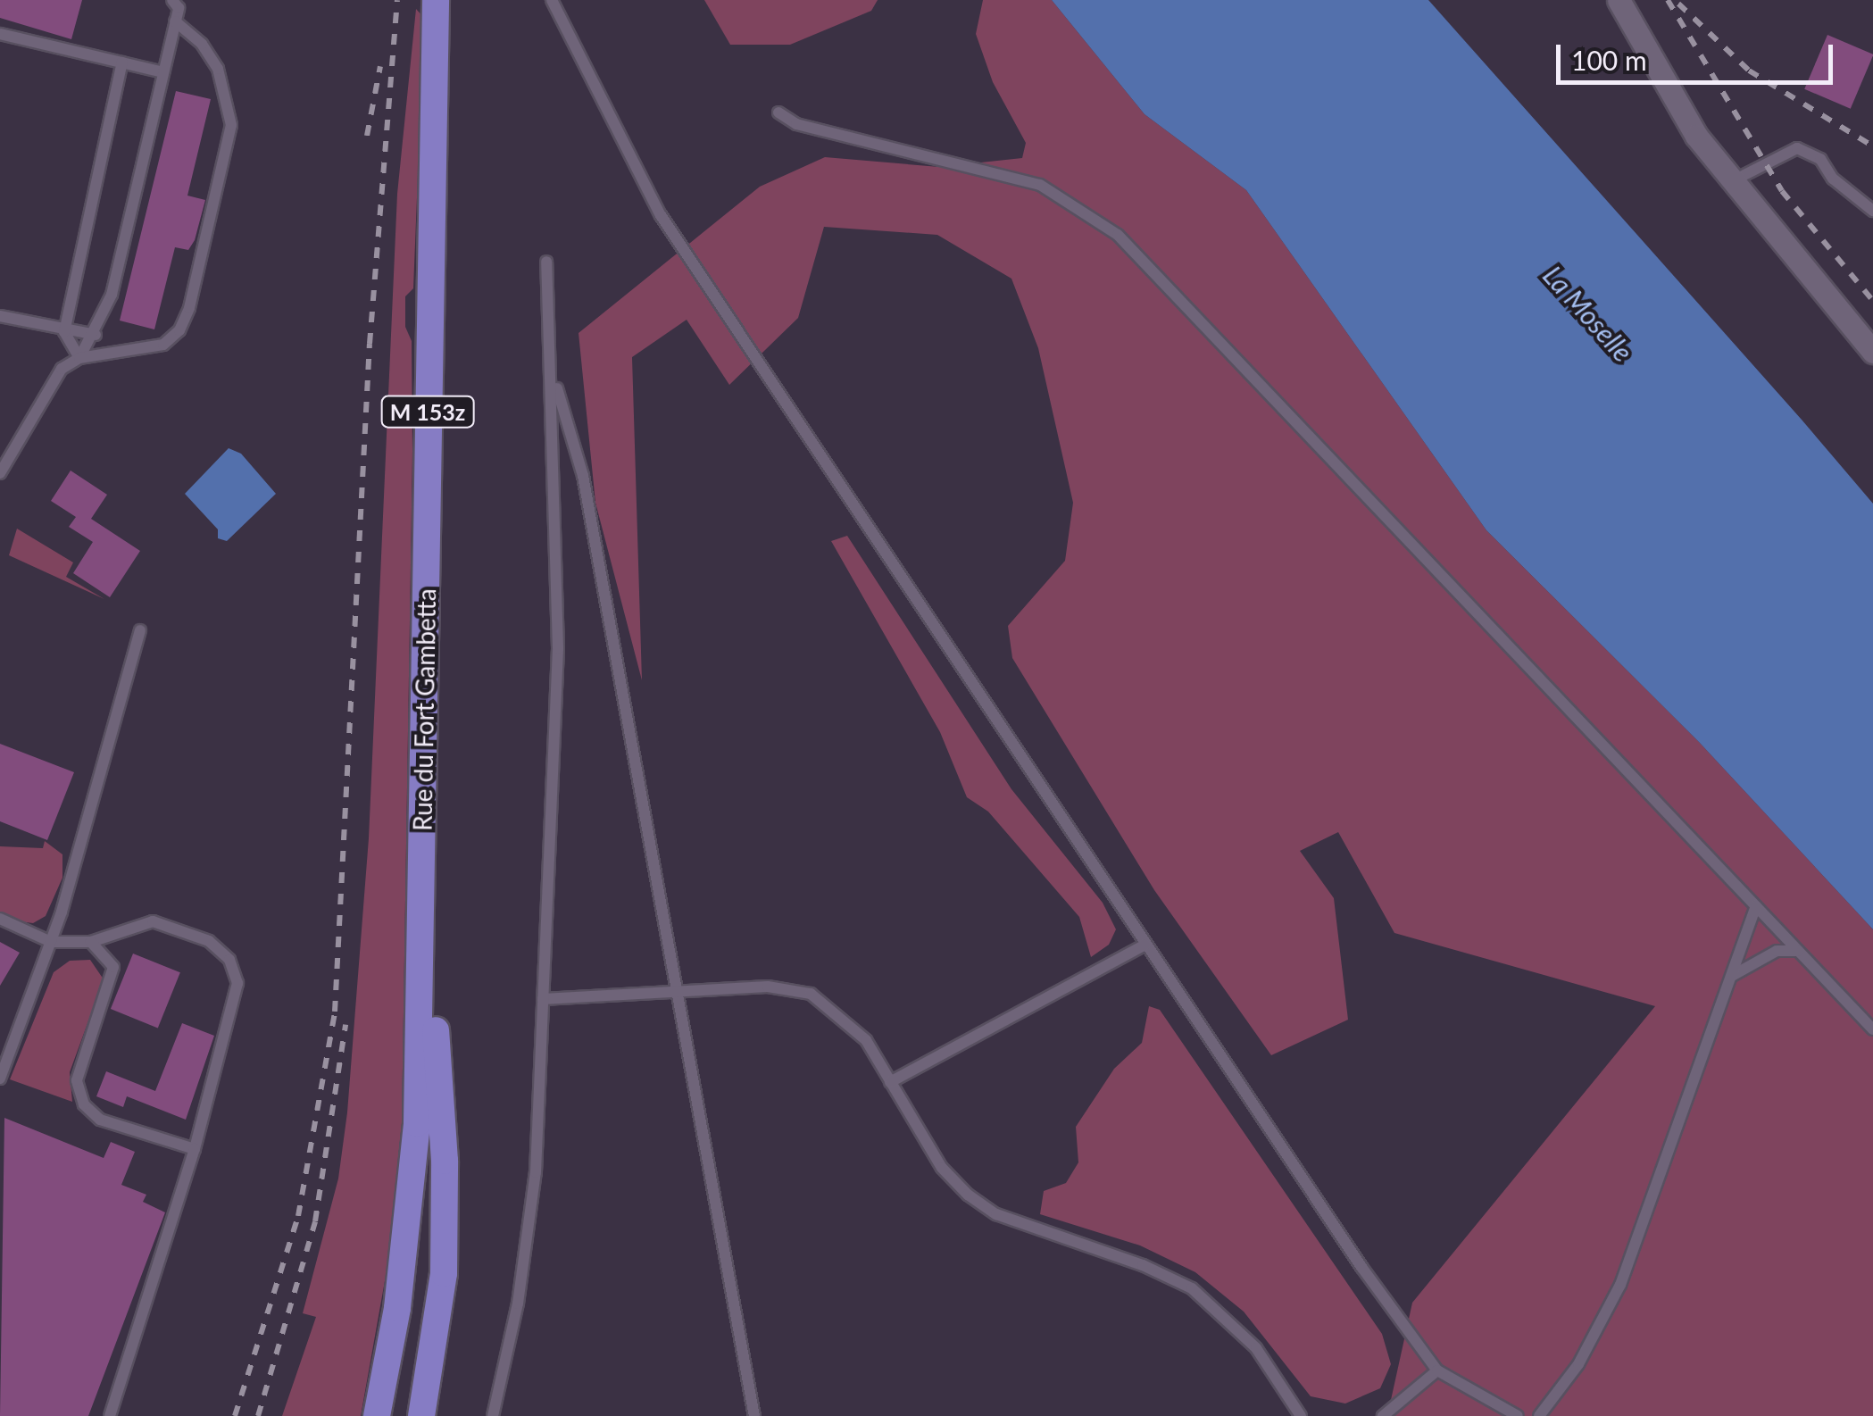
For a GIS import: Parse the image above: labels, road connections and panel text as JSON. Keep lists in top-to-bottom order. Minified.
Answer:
{"streets":{"main road":["M 153z","Rue du Fort Gambetta"]},"water":["La Moselle"],"scale_bar":"100 m"}
